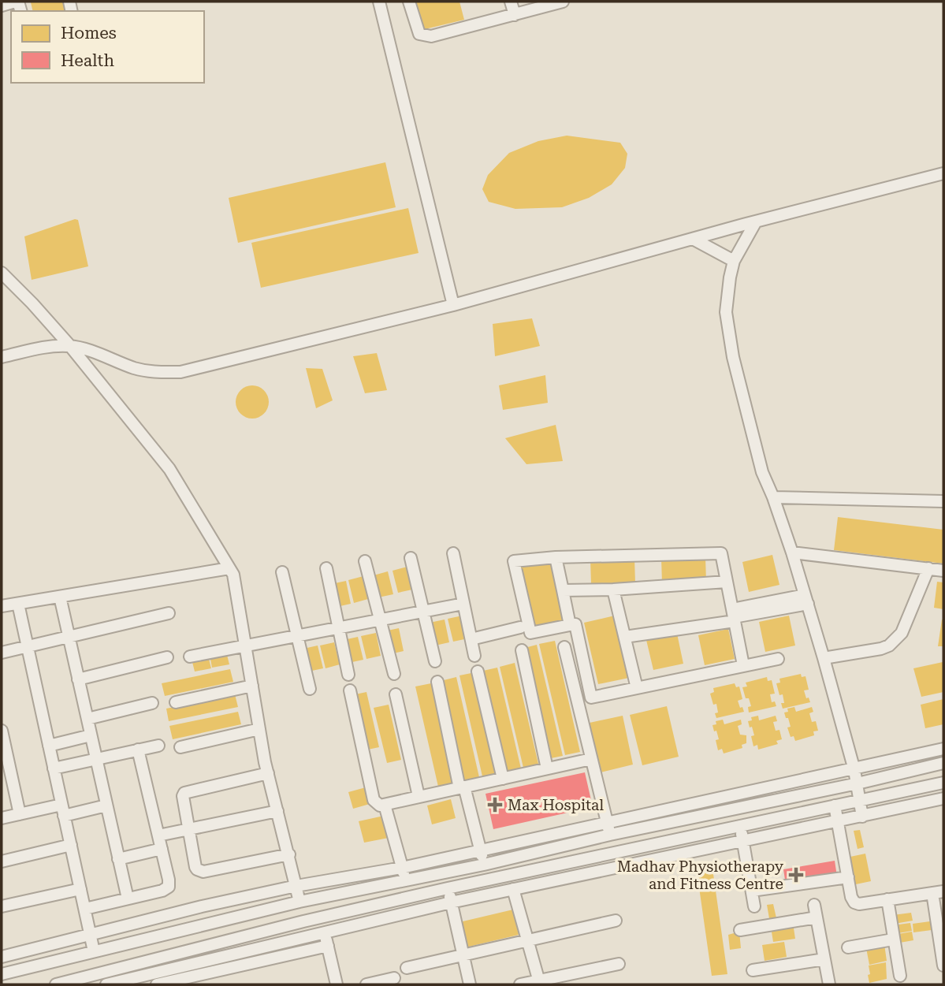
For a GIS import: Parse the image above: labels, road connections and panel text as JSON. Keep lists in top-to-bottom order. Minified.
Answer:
{"places":{"health":["Max Hospital","Madhav Physiotherapy and Fitness Centre"]},"legend":["Homes","Health"]}
